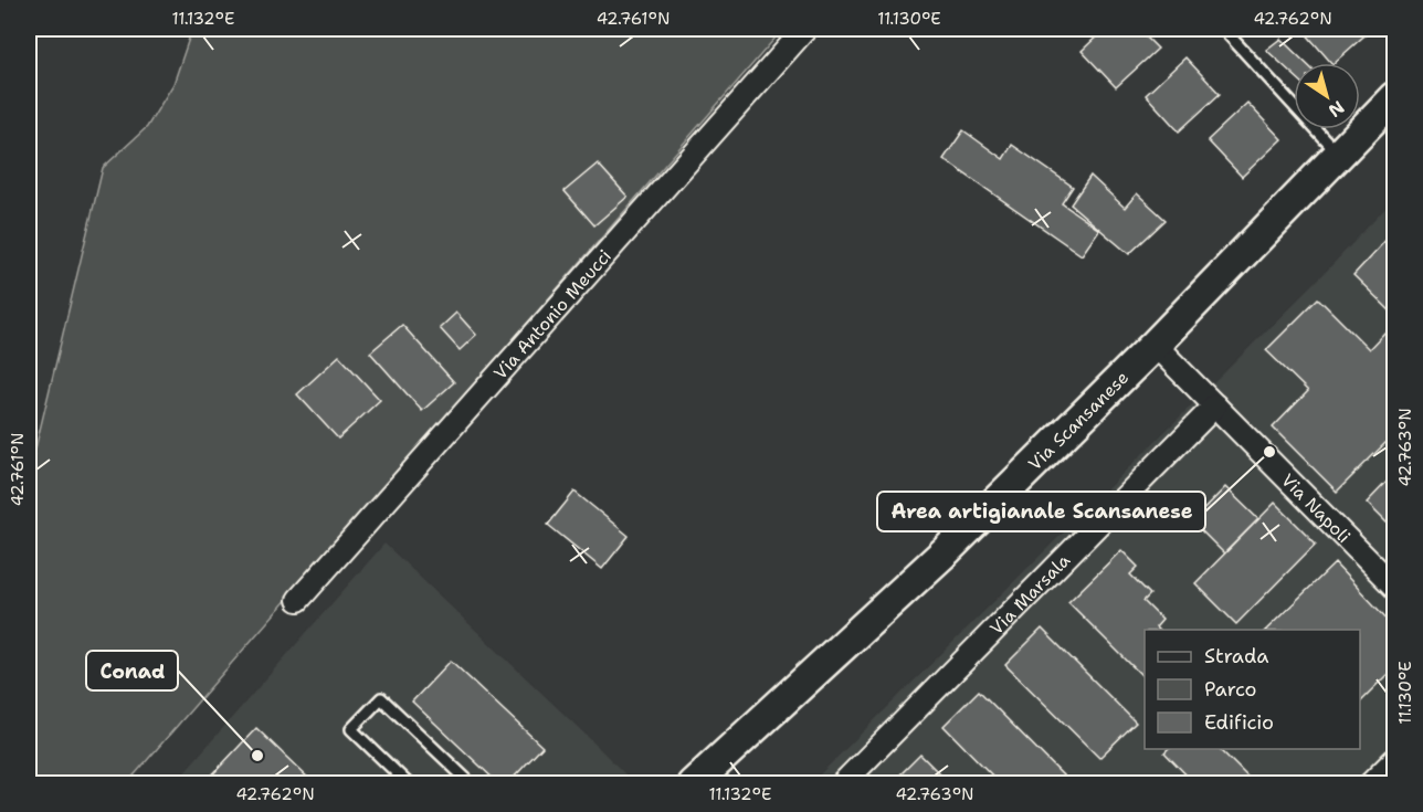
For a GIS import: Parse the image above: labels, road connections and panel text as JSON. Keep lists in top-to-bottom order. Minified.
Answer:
{"streets":{"main road":["Via Scansanese"],"street":["Via Antonio Meucci","Via Napoli","Via Marsala"]},"crossings":[["Via Scansanese","Via Napoli"],["Via Napoli","Via Marsala"]],"places":["Area artigianale Scansanese","Conad"],"legend":["Strada","Parco","Edificio"],"north":"bottom right","coordinates":["11.132°E","42.761°N","11.130°E","42.762°N","42.763°N"]}
